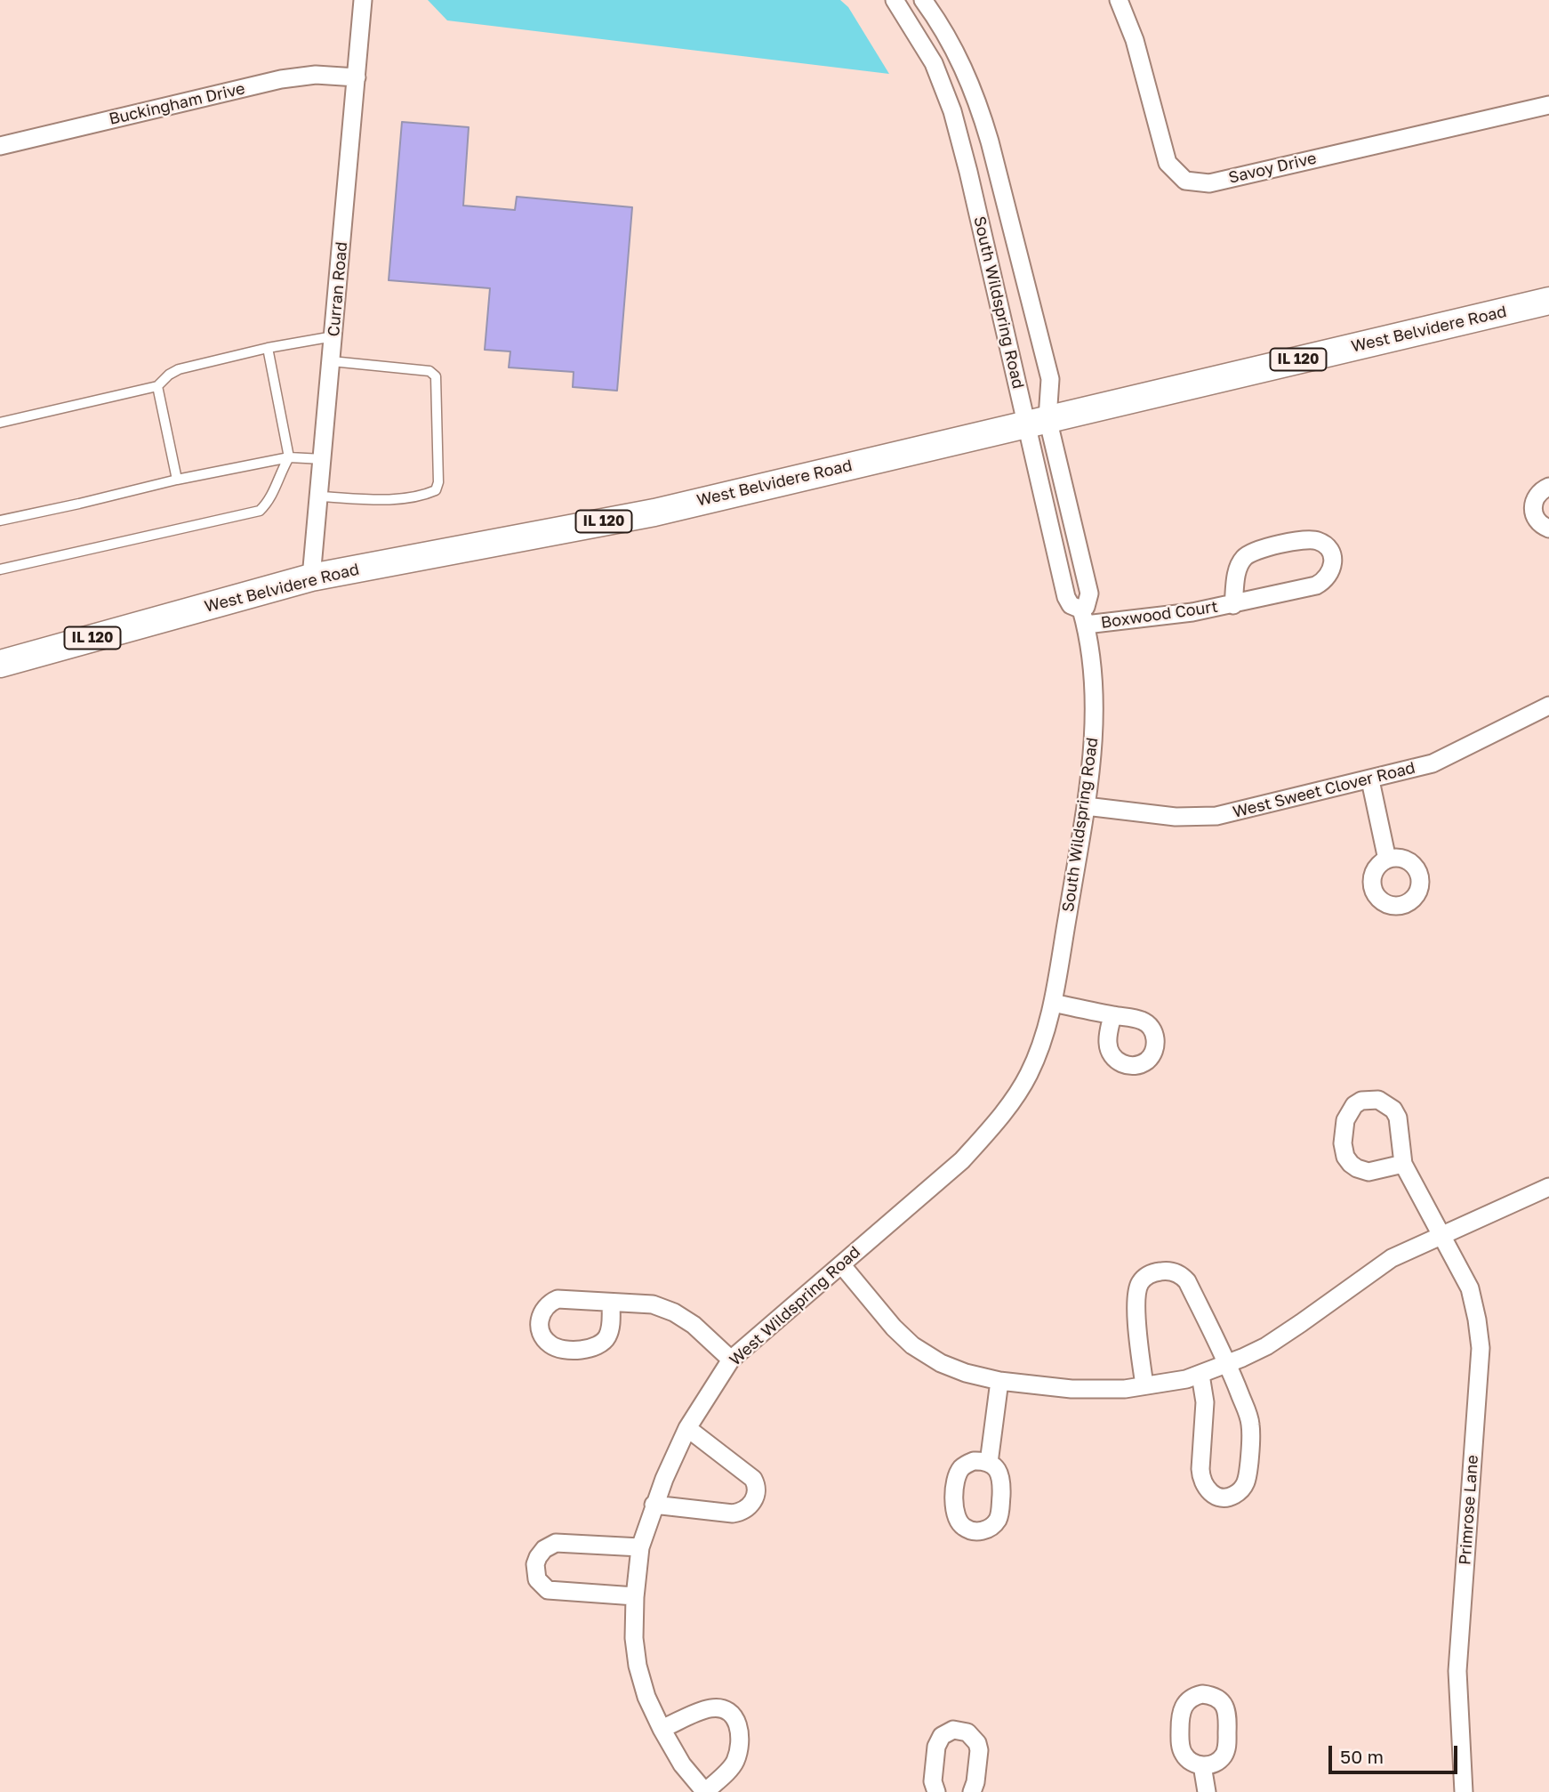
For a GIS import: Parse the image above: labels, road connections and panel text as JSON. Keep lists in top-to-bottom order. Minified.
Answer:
{"streets":{"main road":["West Belvidere Road","IL 120"],"street":["Buckingham Drive","Savoy Drive","Curran Road","South Wildspring Road","Boxwood Court","West Sweet Clover Road","West Wildspring Road","Primrose Lane"]},"crossings":[["Buckingham Drive","Curran Road"],["Curran Road","West Belvidere Road"],["South Wildspring Road","West Belvidere Road"],["South Wildspring Road","Boxwood Court"],["South Wildspring Road","West Sweet Clover Road"],["South Wildspring Road","West Wildspring Road"]],"scale_bar":"50 m"}
